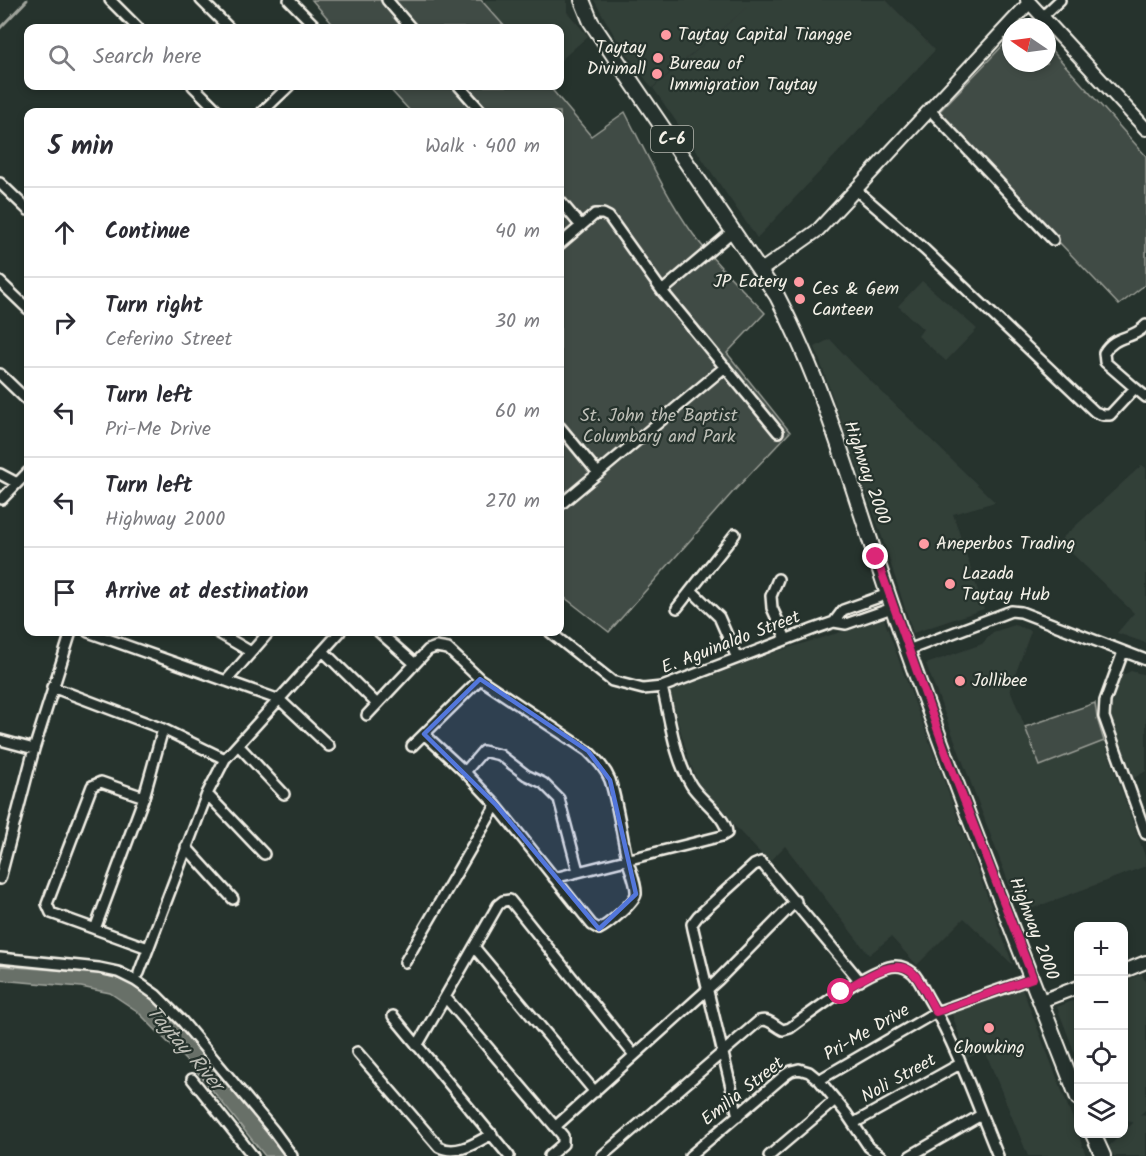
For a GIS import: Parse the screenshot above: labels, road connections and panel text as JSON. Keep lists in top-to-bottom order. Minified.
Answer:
{"streets":{"main road":["C-6","Highway 2000"],"street":["E. Aguinaldo Street","Pri-Me Drive","Noli Street","Emilia Street"]},"crossings":[["Highway 2000","E. Aguinaldo Street"],["Highway 2000","Pri-Me Drive"],["Pri-Me Drive","Emilia Street"]],"water":["Taytay River"],"parks":["St. John the Baptist Columbary and Park"],"places":["Taytay Capital Tiangge","Taytay Divimall","Bureau of Immigration Taytay","JP Eatery","Ces & Gem Canteen","Aneperbos Trading","Lazada Taytay Hub","Jollibee","Chowking"],"north":"left","page":{"search":"Search here","heading":["5 min","Walk · 400 m"],"list":[["Continue","40 m"],["Turn right","Ceferino Street","30 m"],["Turn left","Pri-Me Drive","60 m"],["Turn left","Highway 2000","270 m"],"Arrive at destination"],"map_buttons":["+","−"]}}
